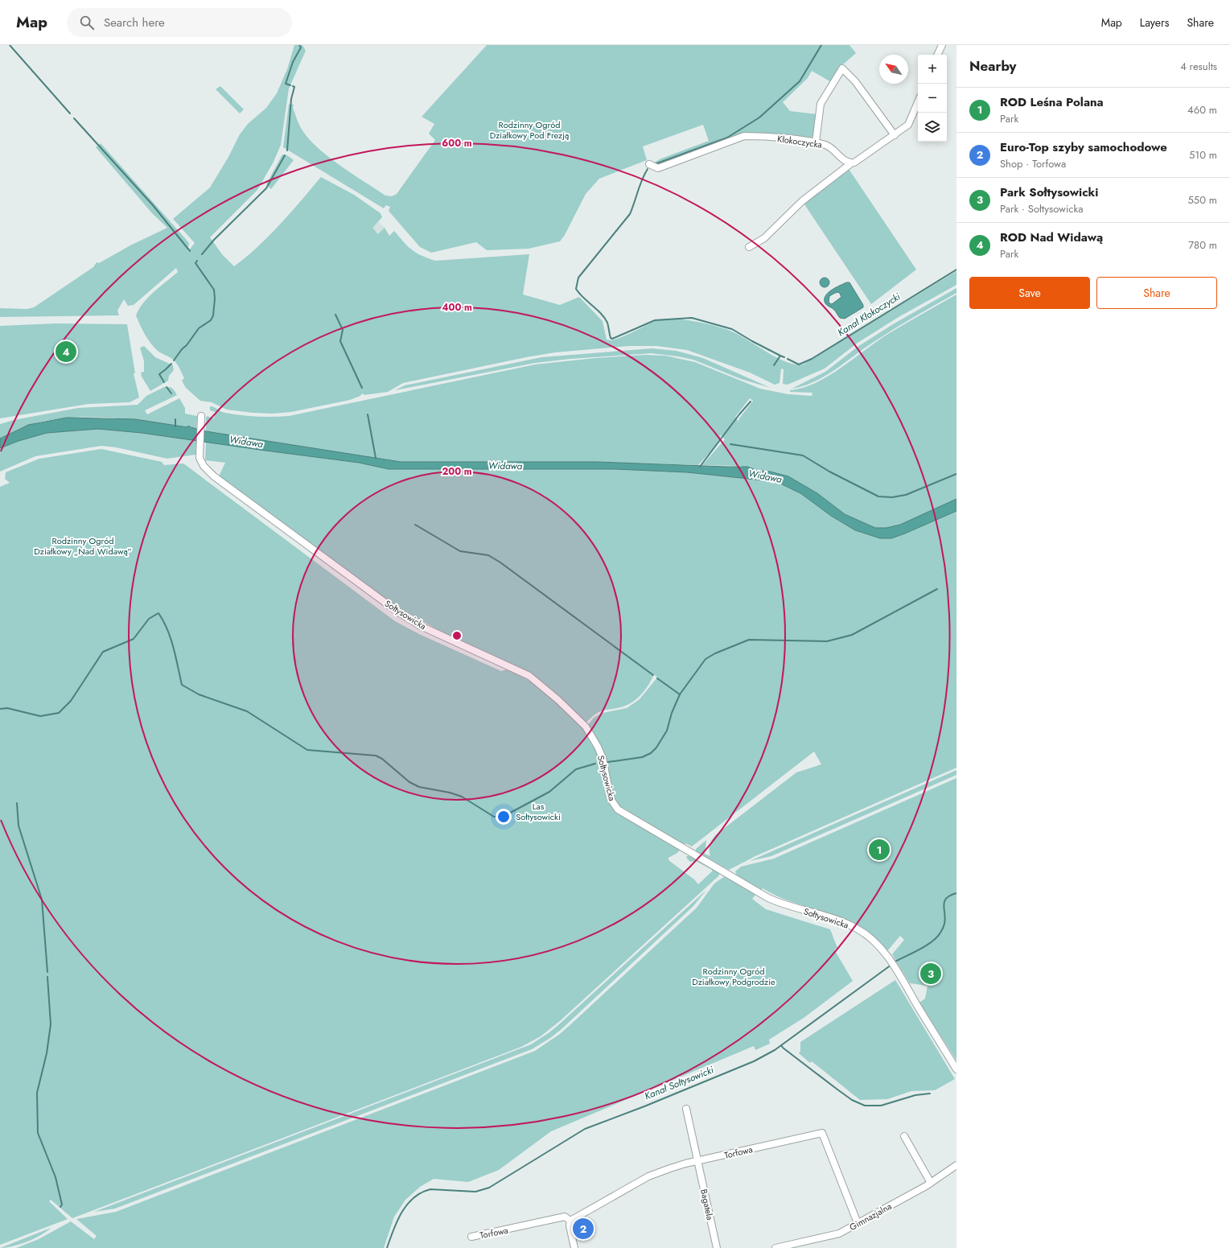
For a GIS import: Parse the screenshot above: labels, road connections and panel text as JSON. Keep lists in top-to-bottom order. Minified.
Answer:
{"streets":{"street":["Kłokoczycka","Sołtysowicka","Torfowa","Bagatela","Gimnazjalna"]},"crossings":[["Torfowa","Bagatela"],["Torfowa","Gimnazjalna"]],"water":["Kanał Kłokoczycki","Widawa","Kanał Sołtysowicki"],"parks":["Rodzinny Ogród Działkowy Pod Frezją","Rodzinny Ogród Działkowy „Nad Widawą”","Las Sołtysowicki","Rodzinny Ogród Działkowy Podgrodzie"],"north":"top left","page":{"header":"Map","search":"Search here","nav":["Map","Layers","Share"],"heading":["Nearby","4 results"],"map_buttons":["+","−"],"list":[{"mark":"1","name":"ROD Leśna Polana","note":"Park","value":"460 m"},{"mark":"2","name":"Euro-Top szyby samochodowe","note":"Shop · Torfowa","value":"510 m"},{"mark":"3","name":"Park Sołtysowicki","note":"Park · Sołtysowicka","value":"550 m"},{"mark":"4","name":"ROD Nad Widawą","note":"Park","value":"780 m"}],"buttons":["Save","Share"],"pins":["4","1","3","2"]},"rings":["600 m","400 m","200 m"]}
